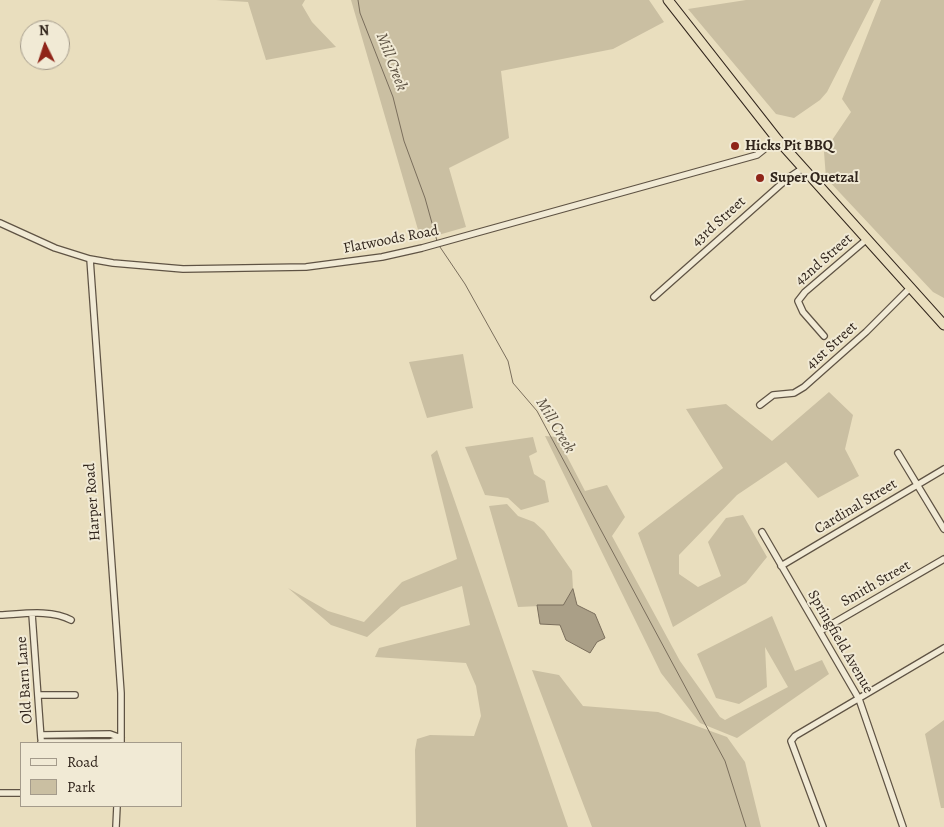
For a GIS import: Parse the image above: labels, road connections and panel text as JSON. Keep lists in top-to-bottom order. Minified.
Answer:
{"streets":{"street":["43rd Street","Flatwoods Road","42nd Street","41st Street","Harper Road","Cardinal Street","Smith Street","Springfield Avenue","Old Barn Lane"]},"crossings":[["Flatwoods Road","Harper Road"],["Cardinal Street","Springfield Avenue"],["Smith Street","Springfield Avenue"]],"water":["Mill Creek"],"places":["Hicks Pit BBQ","Super Quetzal"],"legend":["Road","Park"],"north":"top"}
